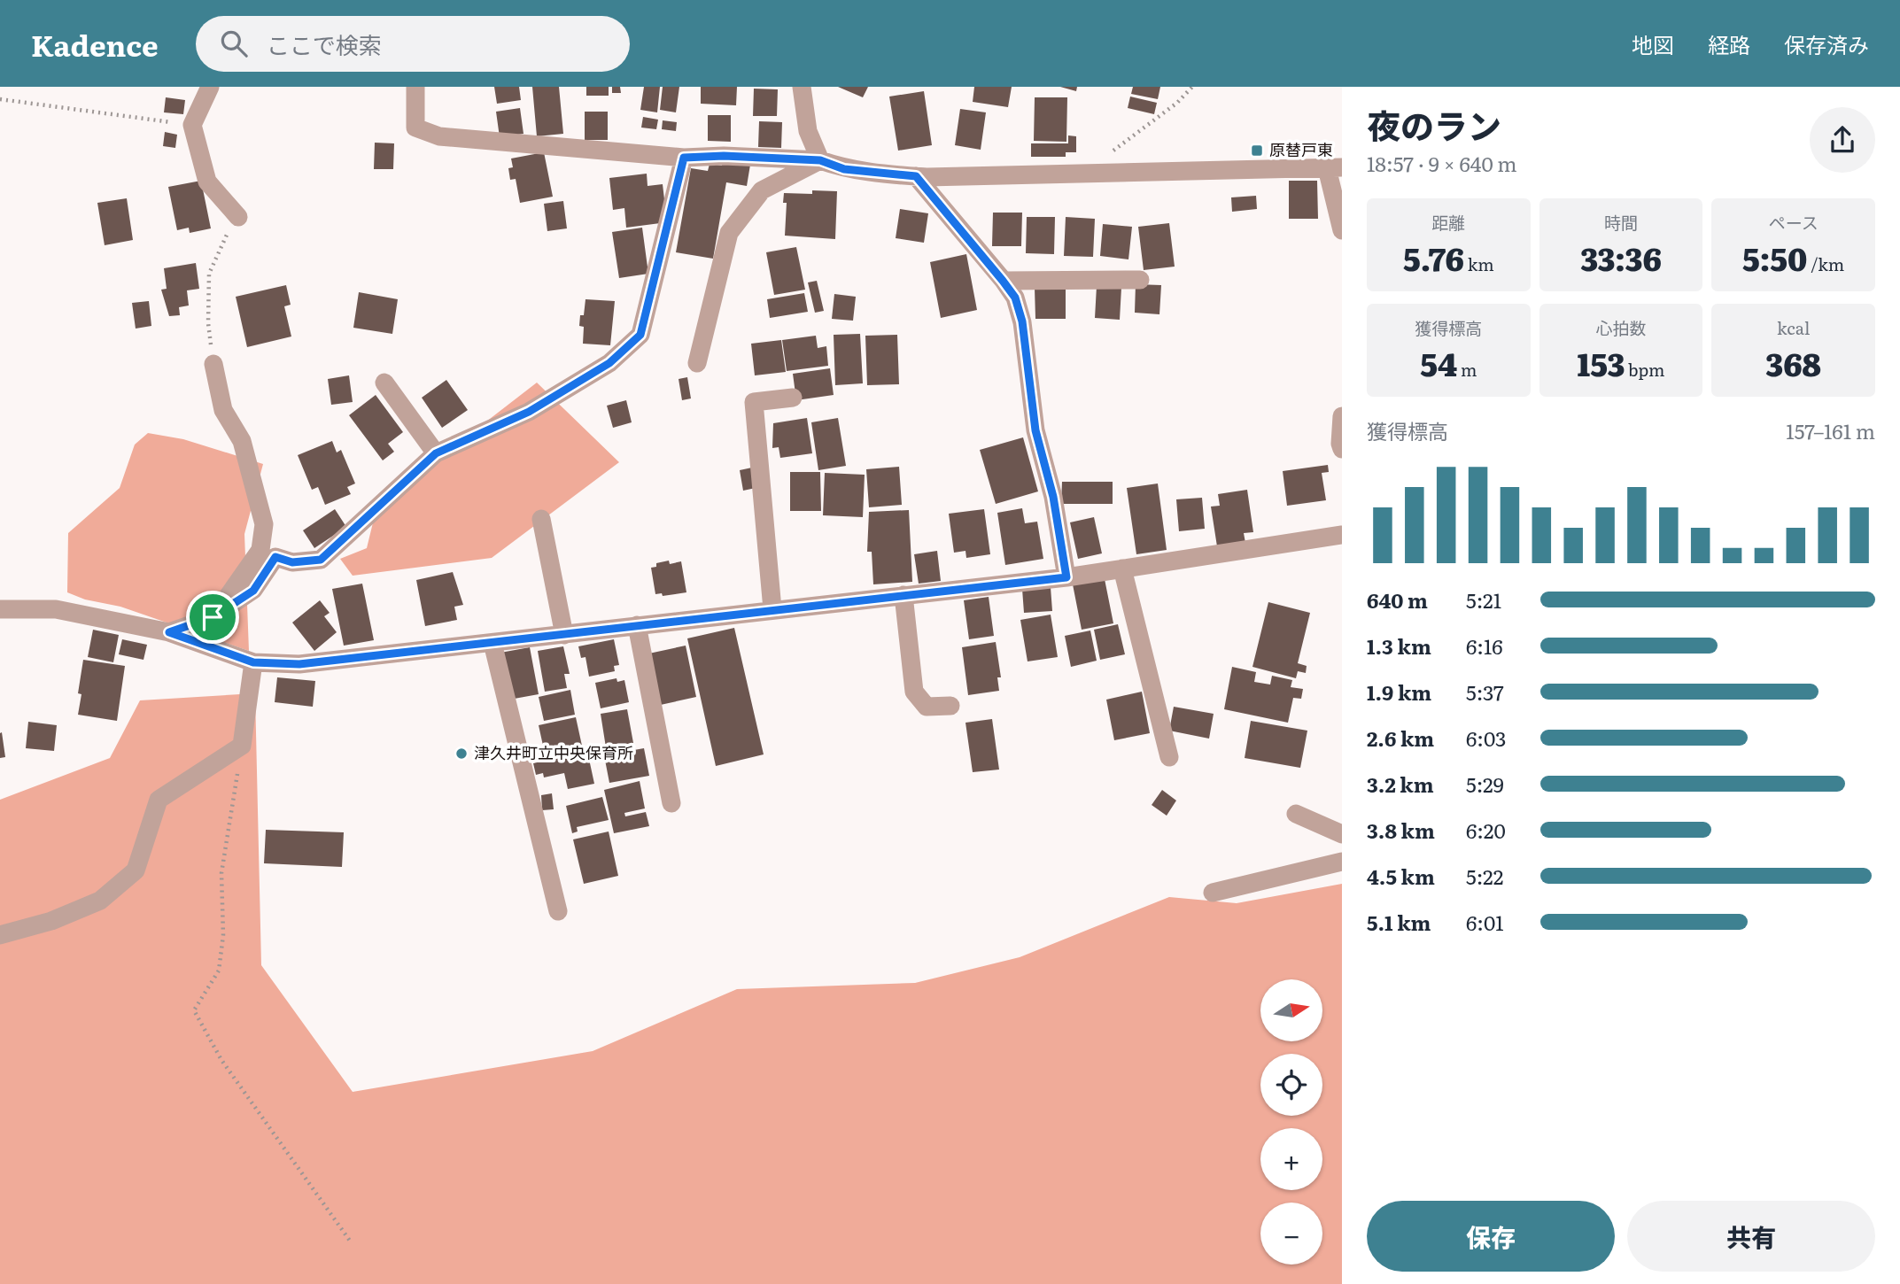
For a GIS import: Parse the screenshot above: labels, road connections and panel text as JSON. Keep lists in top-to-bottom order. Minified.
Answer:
{"places":{"transit":["原替戸東"],"other":["津久井町立中央保育所"]},"north":"right","page":{"header":"Kadence","search":"ここで検索","nav":["地図","経路","保存済み"],"heading":["夜のラン","18:57 · 9 × 640 m"],"stats":[["距離","5.76 km"],["時間","33:36"],["ペース","5:50 /km"],["獲得標高","54 m"],["心拍数","153 bpm"],["kcal","368"]],"chart":["獲得標高","157–161 m"],"list":[{"name":"640 m","note":"5:21"},{"name":"1.3 km","note":"6:16"},{"name":"1.9 km","note":"5:37"},{"name":"2.6 km","note":"6:03"},{"name":"3.2 km","note":"5:29"},{"name":"3.8 km","note":"6:20"},{"name":"4.5 km","note":"5:22"},{"name":"5.1 km","note":"6:01"}],"map_buttons":["+","−"],"buttons":["保存","共有"]}}
